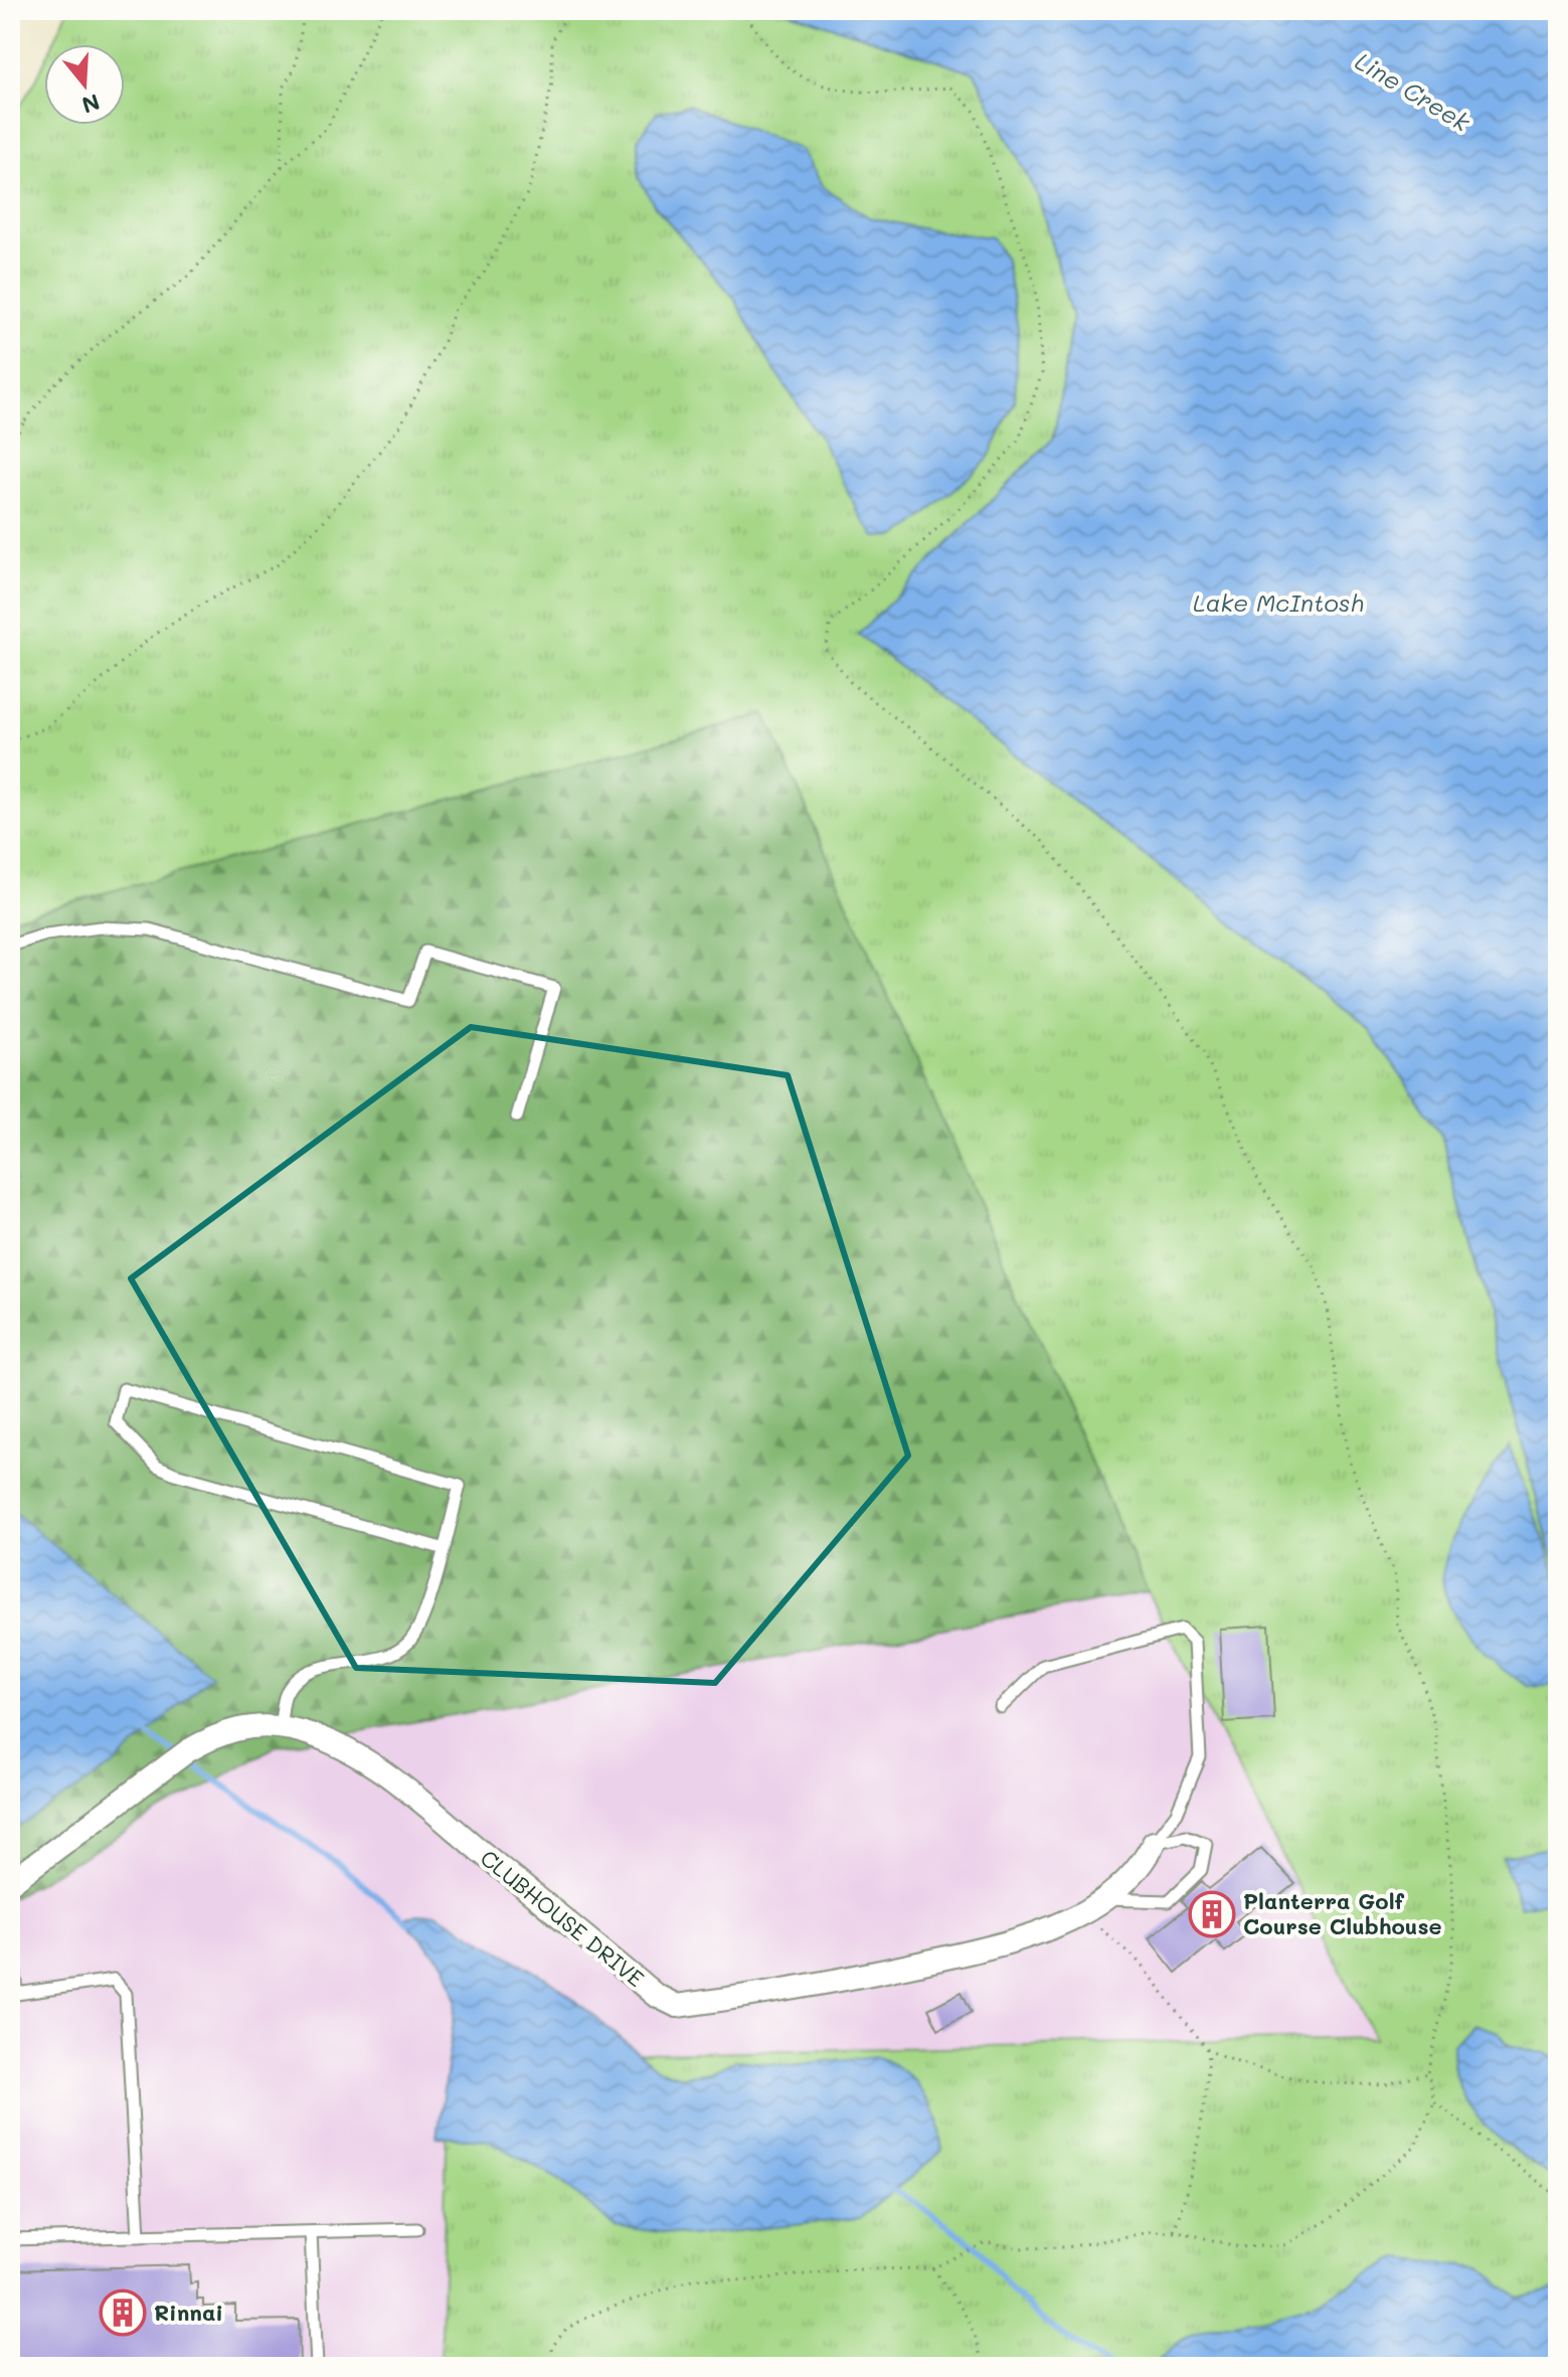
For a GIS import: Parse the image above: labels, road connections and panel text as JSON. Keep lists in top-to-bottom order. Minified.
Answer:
{"streets":{"street":["CLUBHOUSE DRIVE"]},"water":["Line Creek","Lake McIntosh"],"places":{"building":["Planterra Golf Course Clubhouse","Rinnai"]},"north":"bottom"}
